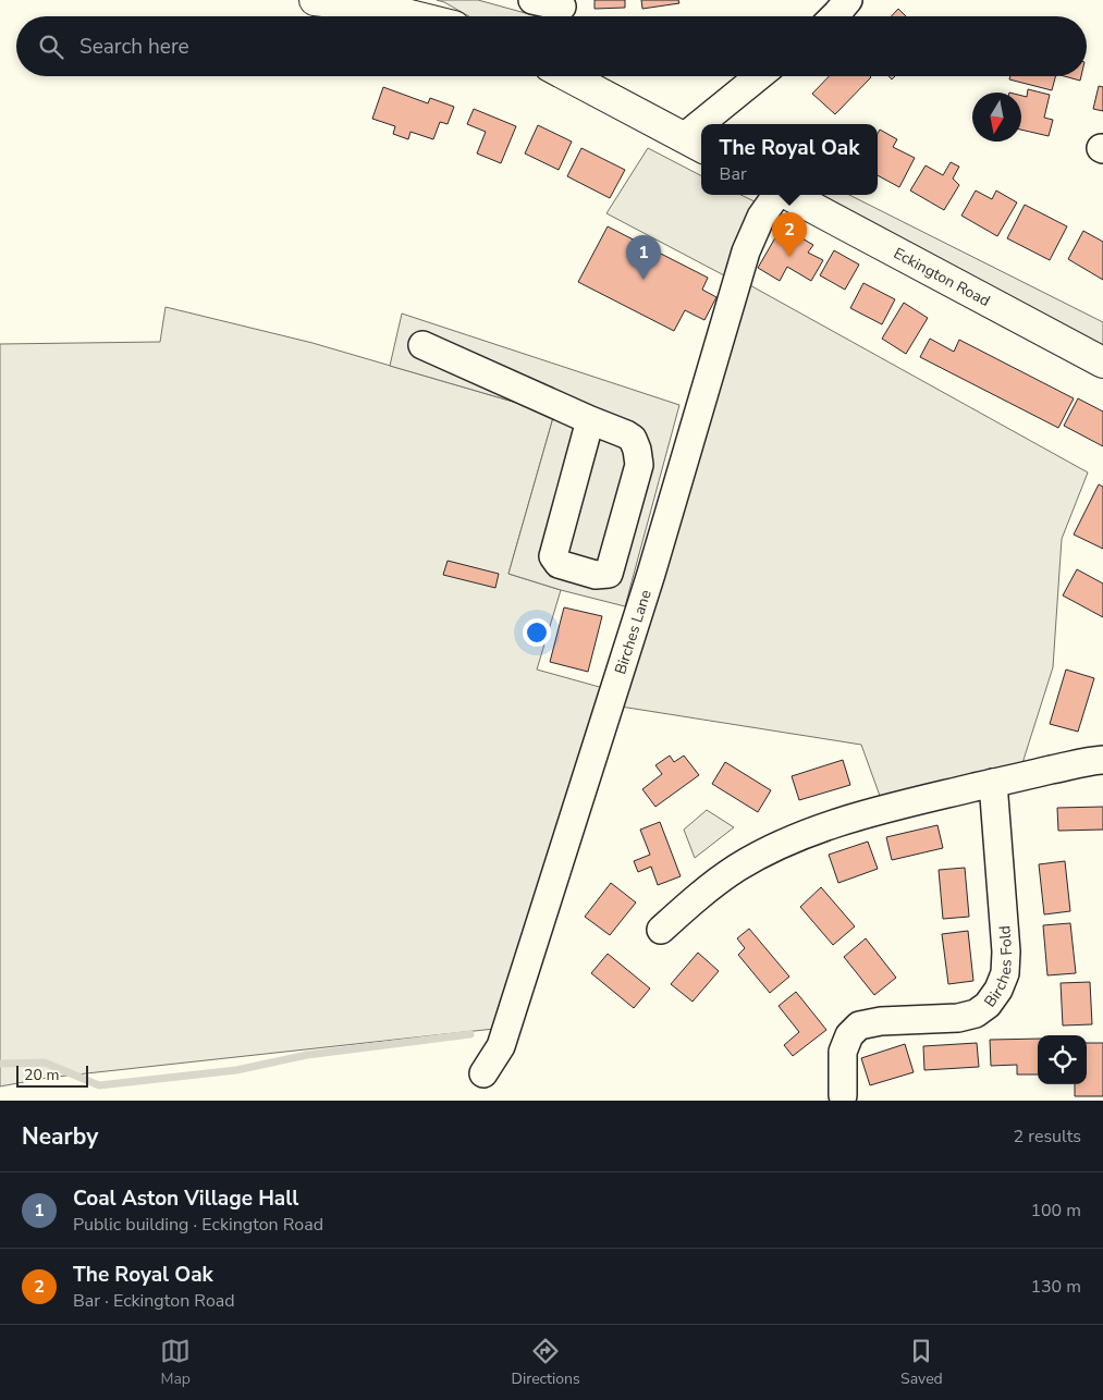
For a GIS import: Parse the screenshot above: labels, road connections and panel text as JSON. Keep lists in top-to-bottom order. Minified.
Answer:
{"streets":{"main road":["Eckington Road"],"street":["Birches Lane","Birches Fold"]},"scale_bar":"20 m","north":"bottom","page":{"search":"Search here","popup":["The Royal Oak","Bar"],"pins":["2","1"],"scale":"20 m","heading":["Nearby","2 results"],"list":[{"mark":"1","name":"Coal Aston Village Hall","note":"Public building · Eckington Road","value":"100 m"},{"mark":"2","name":"The Royal Oak","note":"Bar · Eckington Road","value":"130 m"}],"nav":["Map","Directions","Saved"]}}
